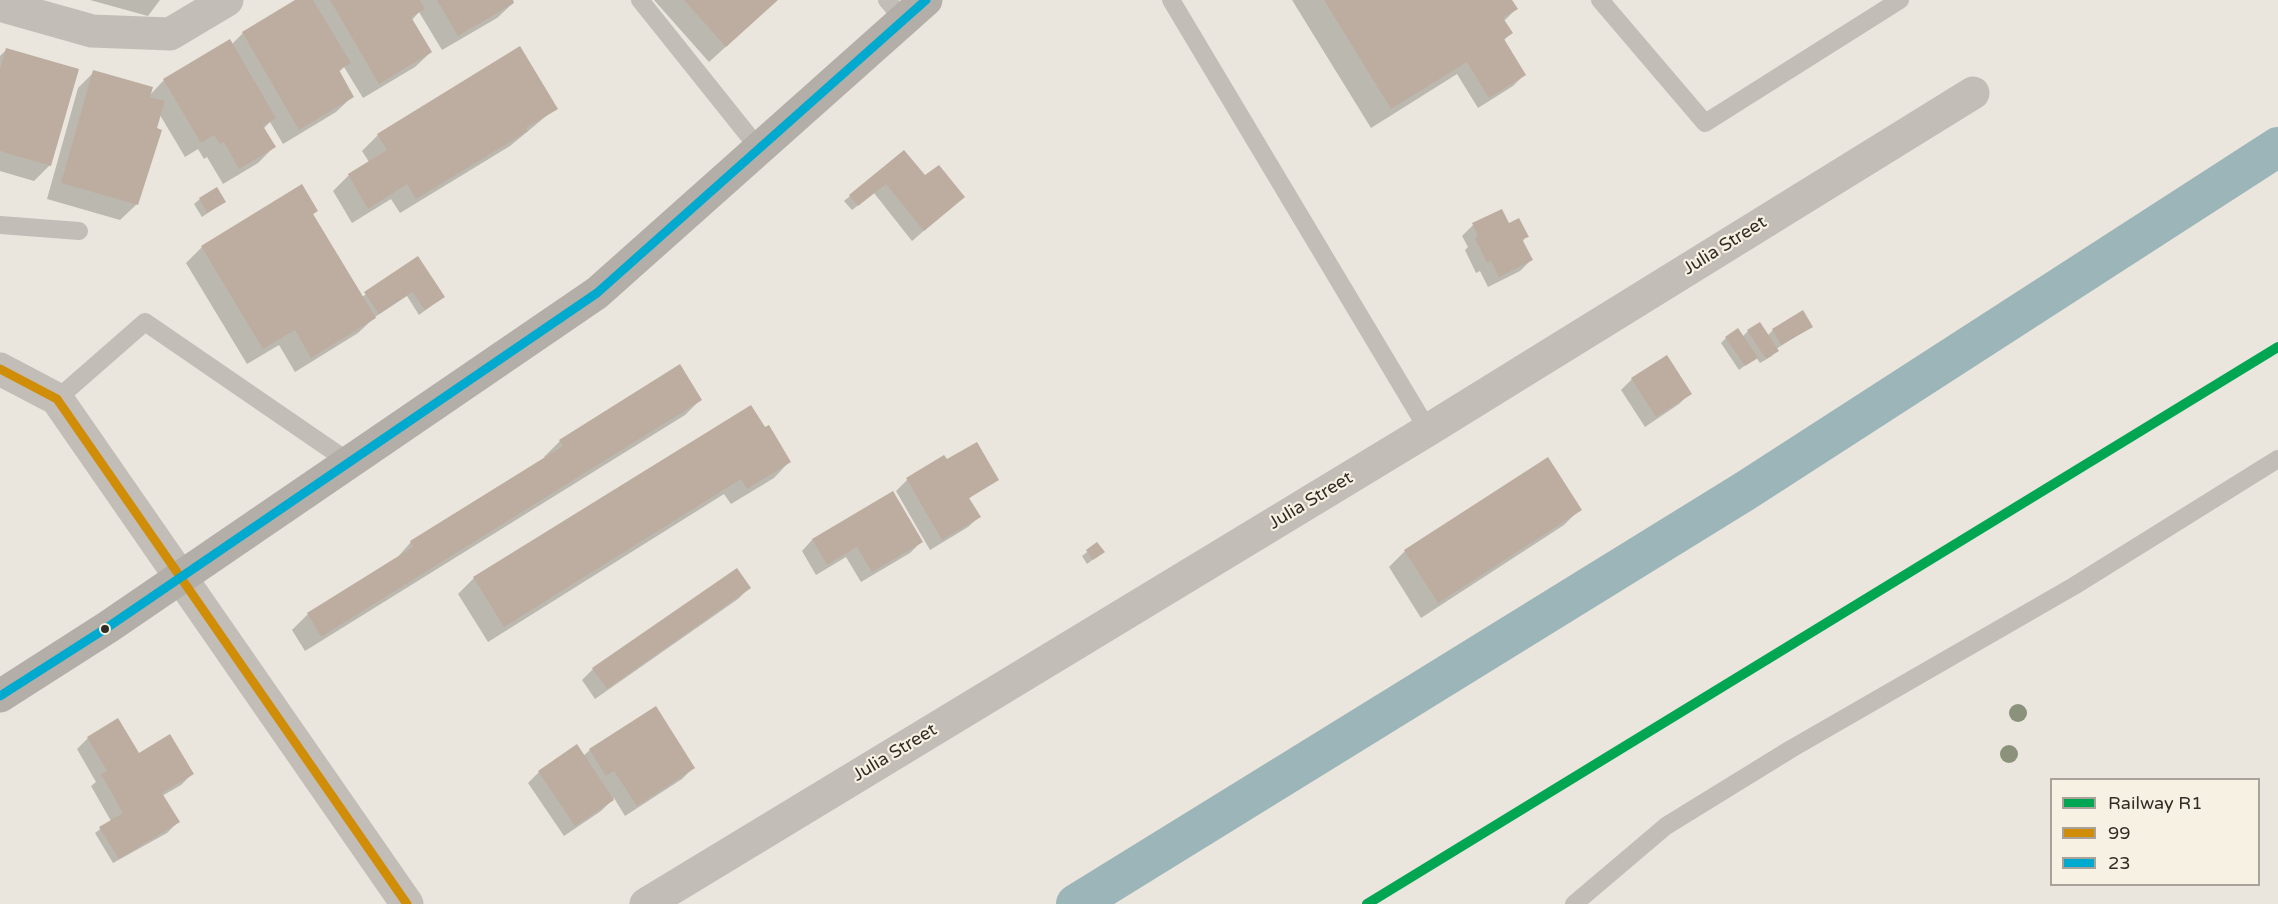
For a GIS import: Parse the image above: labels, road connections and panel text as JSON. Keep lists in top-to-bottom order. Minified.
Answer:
{"streets":{"street":["Julia Street"]},"lines":["transit line 23","rail line R1","transit line 99"],"legend":["Railway R1","99","23"]}
